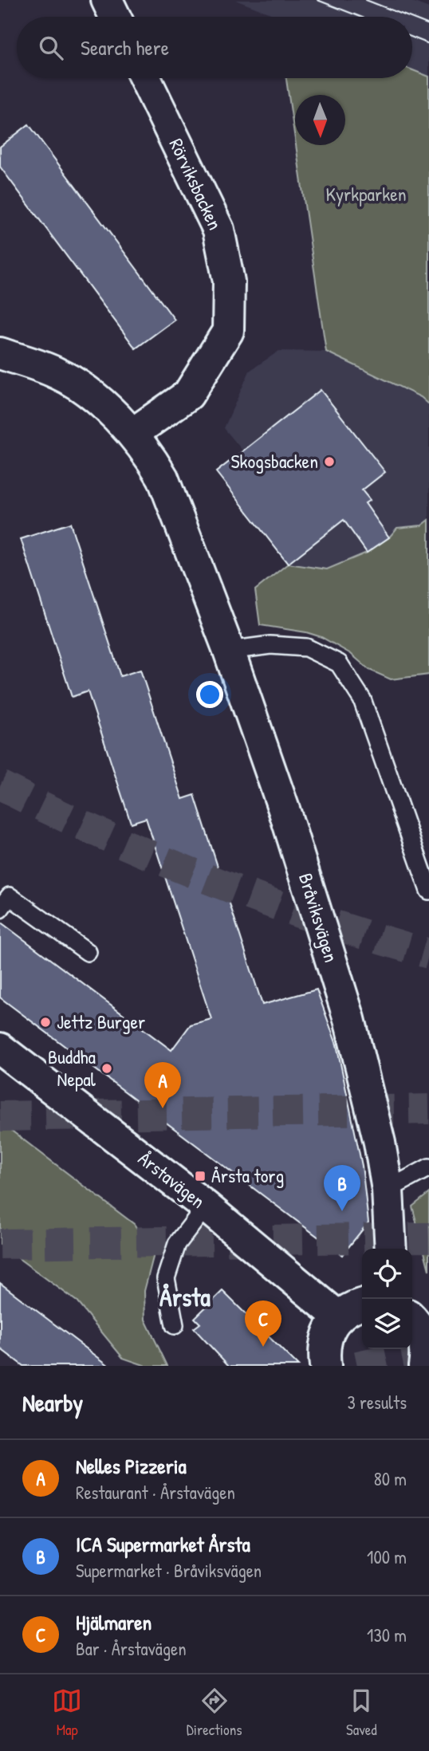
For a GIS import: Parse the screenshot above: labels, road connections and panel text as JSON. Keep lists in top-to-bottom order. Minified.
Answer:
{"streets":{"street":["Rörviksbacken","Bråviksvägen","Årstavägen"]},"crossings":[["Rörviksbacken","Bråviksvägen"]],"districts":["Årsta"],"parks":["Kyrkparken"],"places":{"other":["Skogsbacken","Jettz Burger","Buddha Nepal"],"transit":["Årsta torg"]},"north":"bottom","page":{"search":"Search here","pins":["A","B","C"],"heading":["Nearby","3 results"],"list":[{"mark":"A","name":"Nelles Pizzeria","note":"Restaurant · Årstavägen","value":"80 m"},{"mark":"B","name":"ICA Supermarket Årsta","note":"Supermarket · Bråviksvägen","value":"100 m"},{"mark":"C","name":"Hjälmaren","note":"Bar · Årstavägen","value":"130 m"}],"nav":["Map","Directions","Saved"]}}
